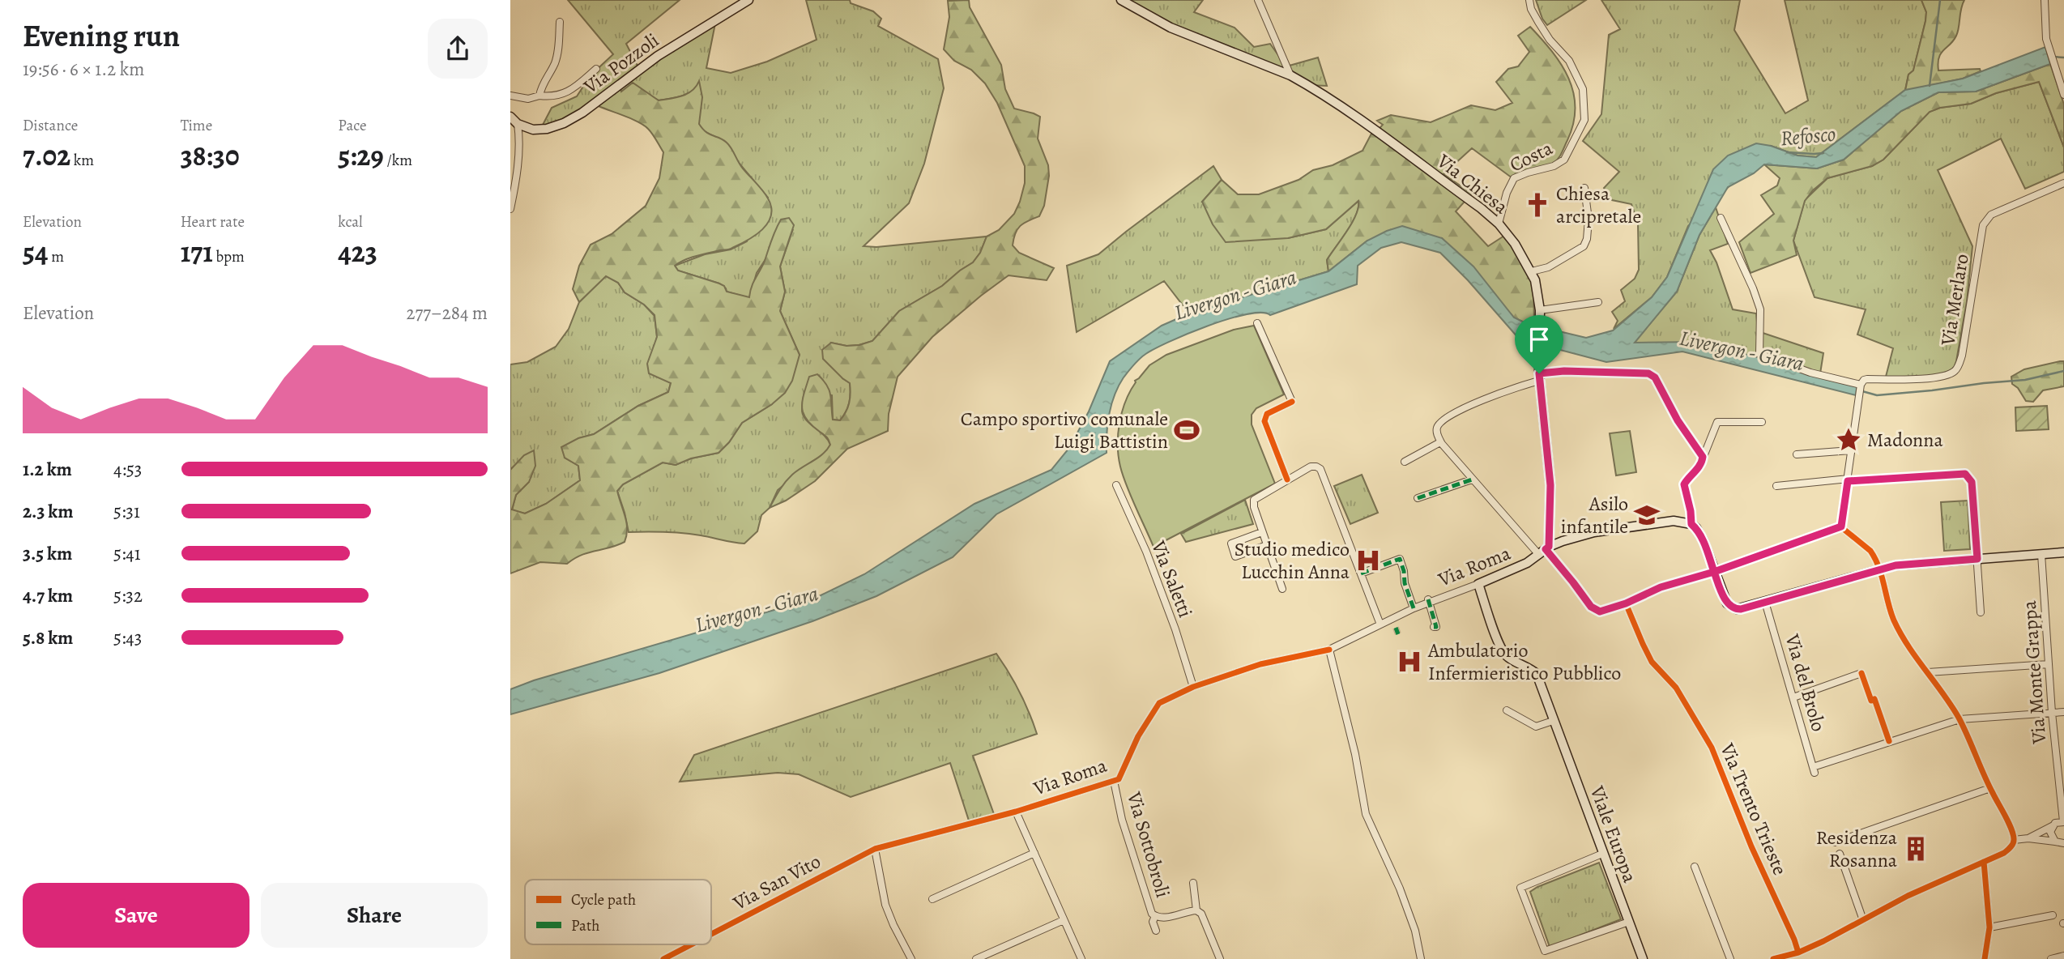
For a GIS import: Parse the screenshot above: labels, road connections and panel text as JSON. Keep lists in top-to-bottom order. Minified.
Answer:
{"streets":{"main road":["Via Pozzoli","Via Chiesa","Via Roma","Viale Europa"],"street":["Costa","Via Merlaro","Via Saletti","Via Monte Grappa","Via del Brolo","Via Trento Trieste","Via Sottobroli","Via San Vito"]},"crossings":[["Costa","Via Chiesa"],["Via Chiesa","Via Roma"],["Via Roma","Via Saletti"],["Via Roma","Viale Europa"],["Via Roma","Via Sottobroli"],["Via Roma","Via San Vito"]],"water":["Refosco","Livergon - Giara"],"places":{"church":["Chiesa arcipretale"],"sports":["Campo sportivo comunale Luigi Battistin"],"place":["Madonna"],"school or university":["Asilo infantile"],"hospital":["Studio medico Lucchin Anna","Ambulatorio Infermieristico Pubblico"],"building":["Residenza Rosanna"]},"legend":["Cycle path","Path"],"page":{"heading":["Evening run","19:56 · 6 × 1.2 km"],"stats":[["Distance","7.02 km"],["Time","38:30"],["Pace","5:29 /km"],["Elevation","54 m"],["Heart rate","171 bpm"],["kcal","423"]],"chart":["Elevation","277–284 m"],"list":[{"name":"1.2 km","note":"4:53"},{"name":"2.3 km","note":"5:31"},{"name":"3.5 km","note":"5:41"},{"name":"4.7 km","note":"5:32"},{"name":"5.8 km","note":"5:43"}],"buttons":["Save","Share"]}}
